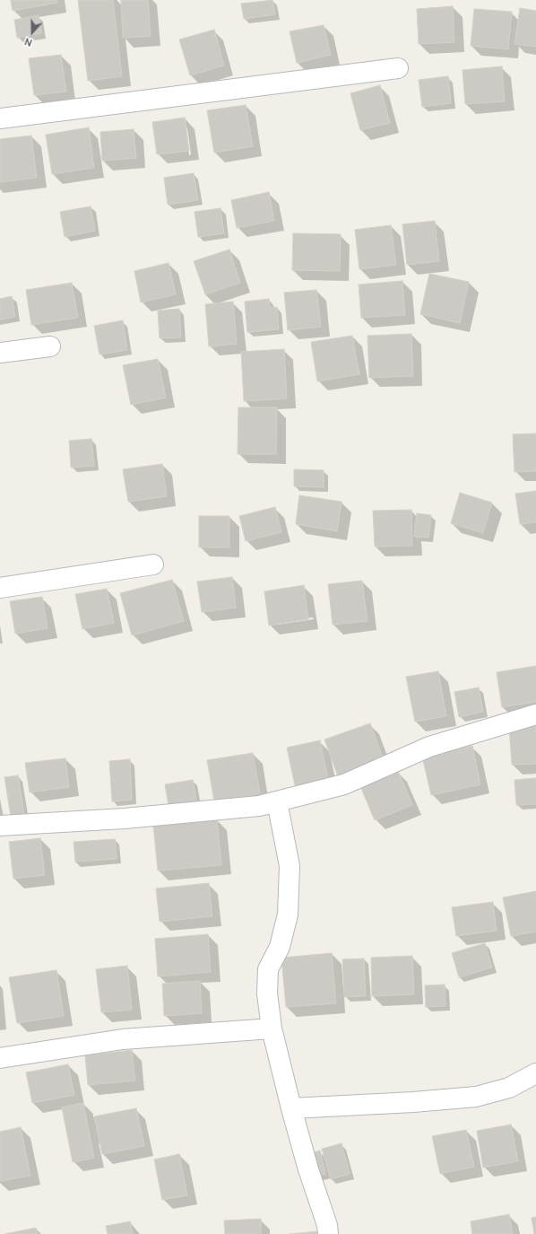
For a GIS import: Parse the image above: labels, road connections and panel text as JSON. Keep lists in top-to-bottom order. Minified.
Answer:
{"north":"bottom"}
